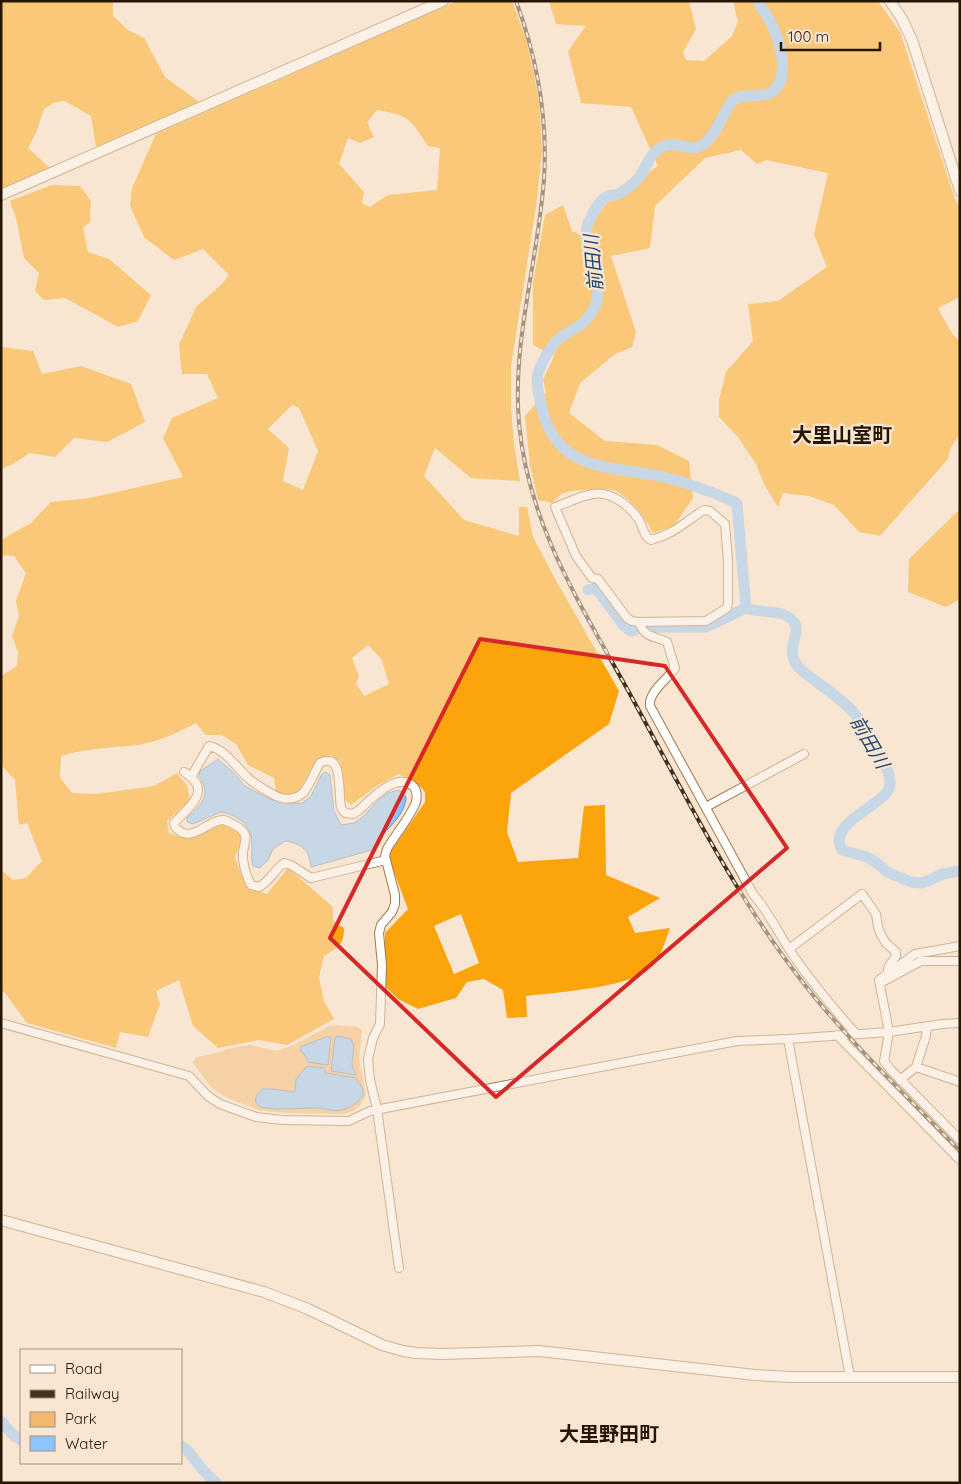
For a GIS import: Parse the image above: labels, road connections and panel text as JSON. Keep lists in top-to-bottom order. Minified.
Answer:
{"districts":["大里山室町","大里野田町"],"water":["前田川"],"legend":["Road","Railway","Park","Water"],"scale_bar":"100 m"}
